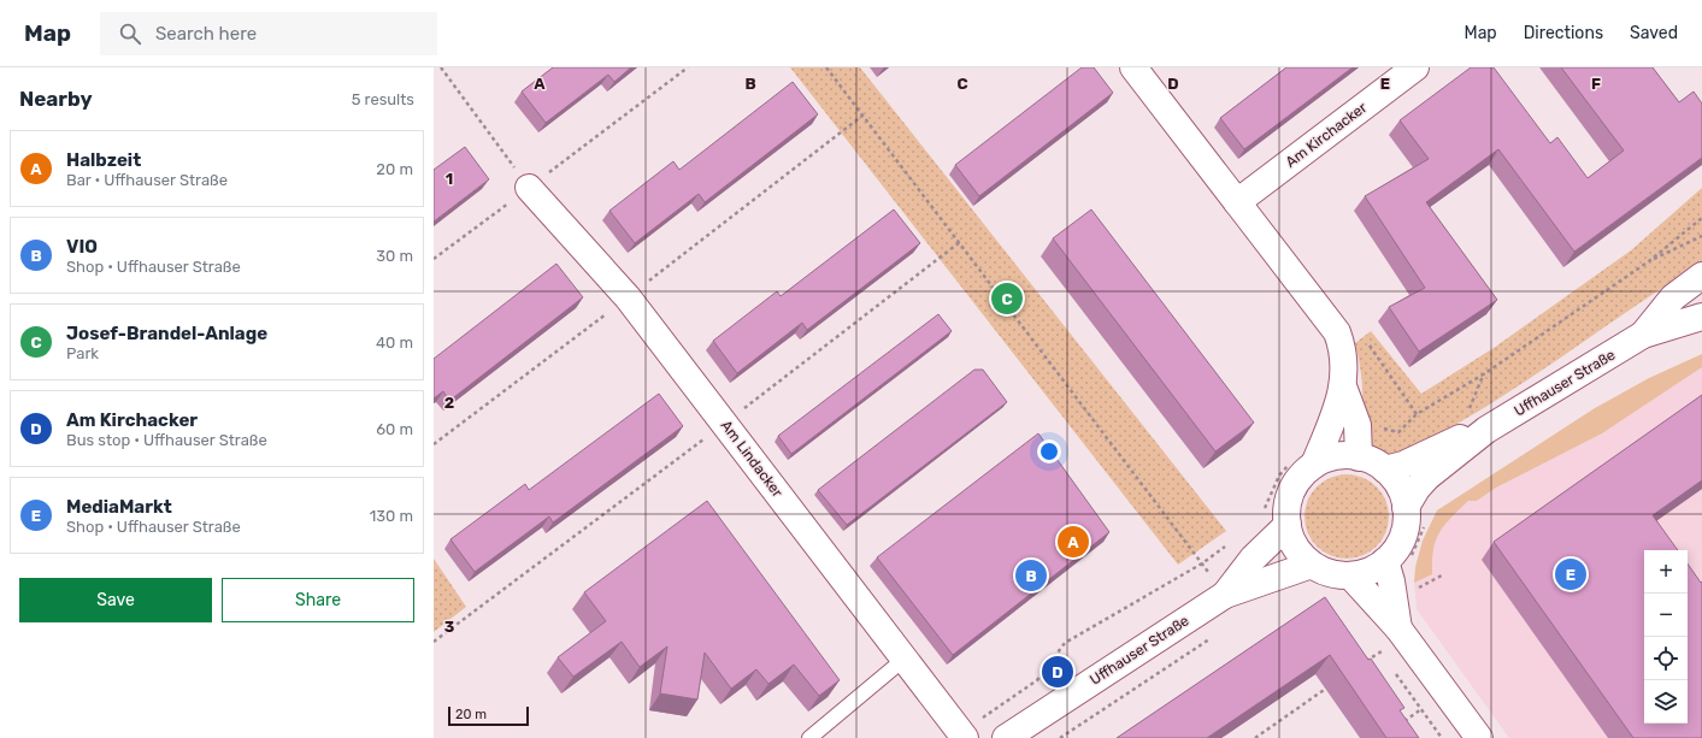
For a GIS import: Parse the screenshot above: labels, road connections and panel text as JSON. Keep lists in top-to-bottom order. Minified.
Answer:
{"streets":{"street":["Am Kirchacker","Uffhauser Straße","Am Lindacker"]},"scale_bar":"20 m","page":{"header":"Map","search":"Search here","nav":["Map","Directions","Saved"],"heading":["Nearby","5 results"],"list":[{"mark":"A","name":"Halbzeit","note":"Bar · Uffhauser Straße","value":"20 m"},{"mark":"B","name":"VIO","note":"Shop · Uffhauser Straße","value":"30 m"},{"mark":"C","name":"Josef-Brandel-Anlage","note":"Park","value":"40 m"},{"mark":"D","name":"Am Kirchacker","note":"Bus stop · Uffhauser Straße","value":"60 m"},{"mark":"E","name":"MediaMarkt","note":"Shop · Uffhauser Straße","value":"130 m"}],"pins":["C","A","E","B","D"],"map_buttons":["+","−"],"buttons":["Save","Share"],"scale":"20 m"},"grid":{"columns":["A","B","C","D","E","F"],"rows":["1","2","3"]}}
